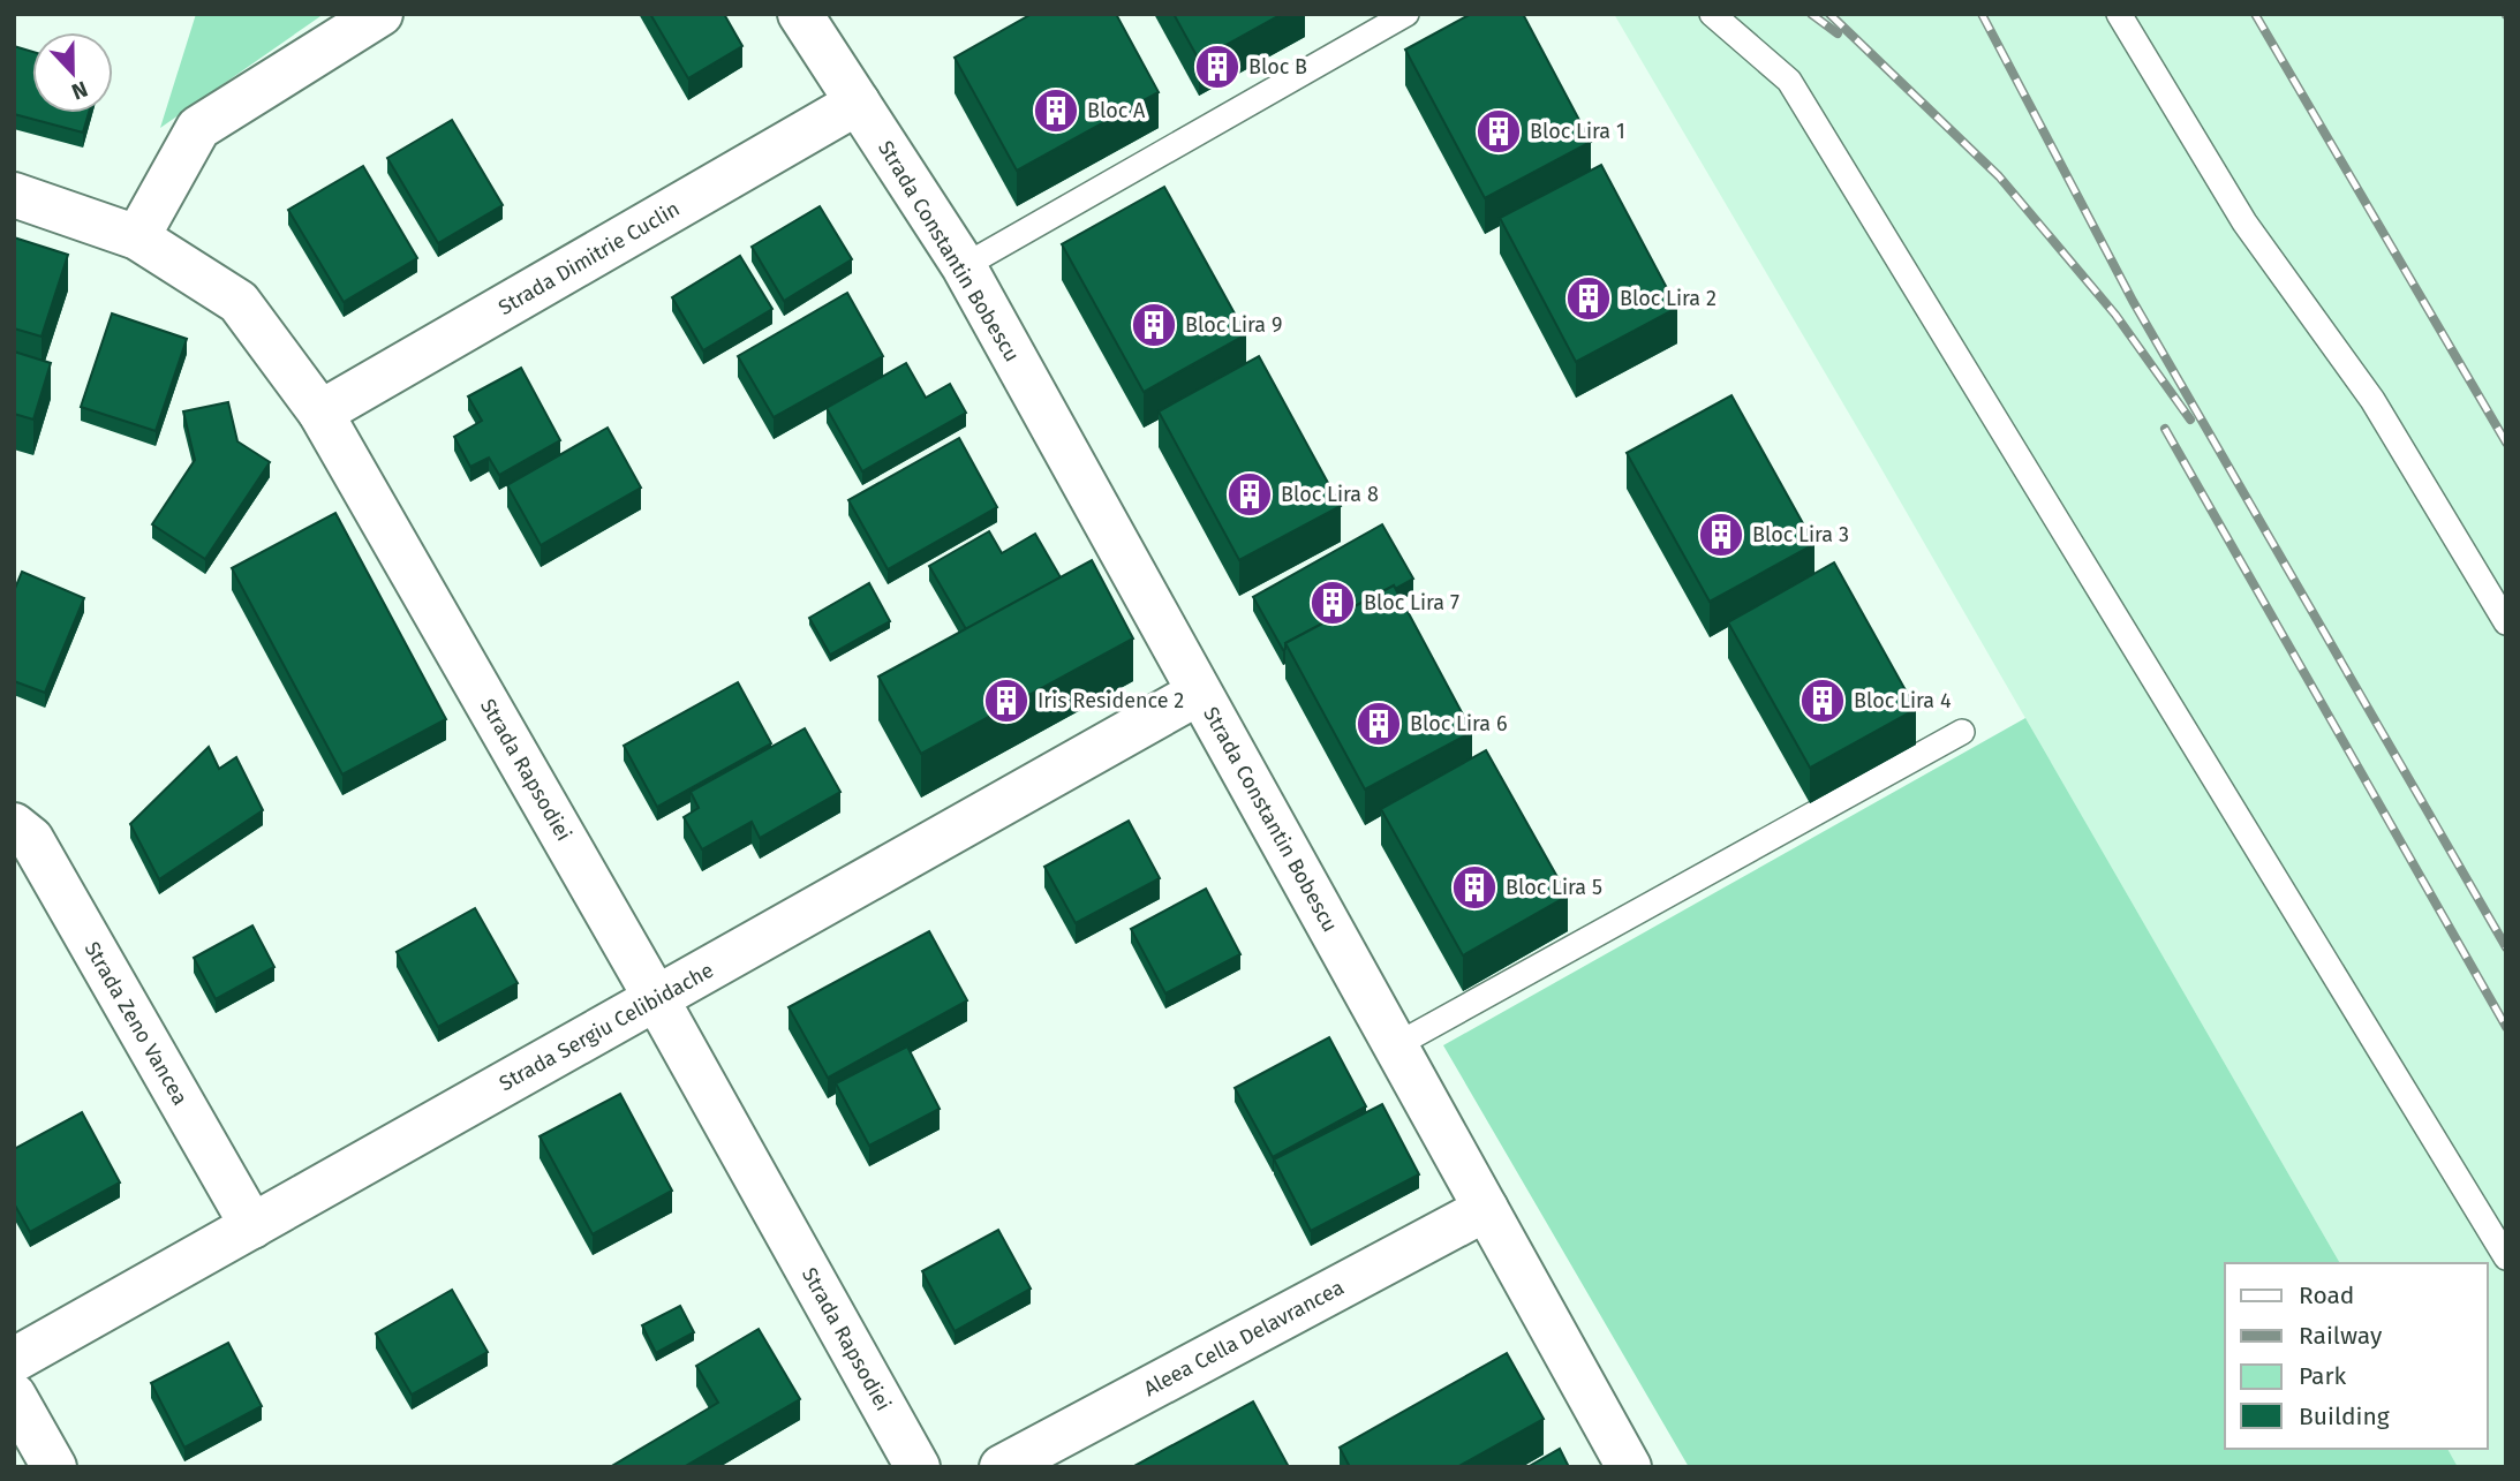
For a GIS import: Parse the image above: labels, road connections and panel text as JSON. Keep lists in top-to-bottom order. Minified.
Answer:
{"streets":{"street":["Strada Constantin Bobescu","Strada Dimitrie Cuclin","Strada Rapsodiei","Strada Zeno Vancea","Strada Sergiu Celibidache","Aleea Cella Delavrancea"]},"crossings":[["Strada Constantin Bobescu","Strada Dimitrie Cuclin"],["Strada Constantin Bobescu","Strada Sergiu Celibidache"],["Strada Constantin Bobescu","Aleea Cella Delavrancea"],["Strada Dimitrie Cuclin","Strada Rapsodiei"],["Strada Rapsodiei","Strada Sergiu Celibidache"],["Strada Zeno Vancea","Strada Sergiu Celibidache"]],"places":{"building":["Bloc B","Bloc A","Bloc Lira 1","Bloc Lira 2","Bloc Lira 9","Bloc Lira 8","Bloc Lira 3","Bloc Lira 7","Iris Residence 2","Bloc Lira 4","Bloc Lira 6","Bloc Lira 5"]},"legend":["Road","Railway","Park","Building"],"north":"bottom"}
